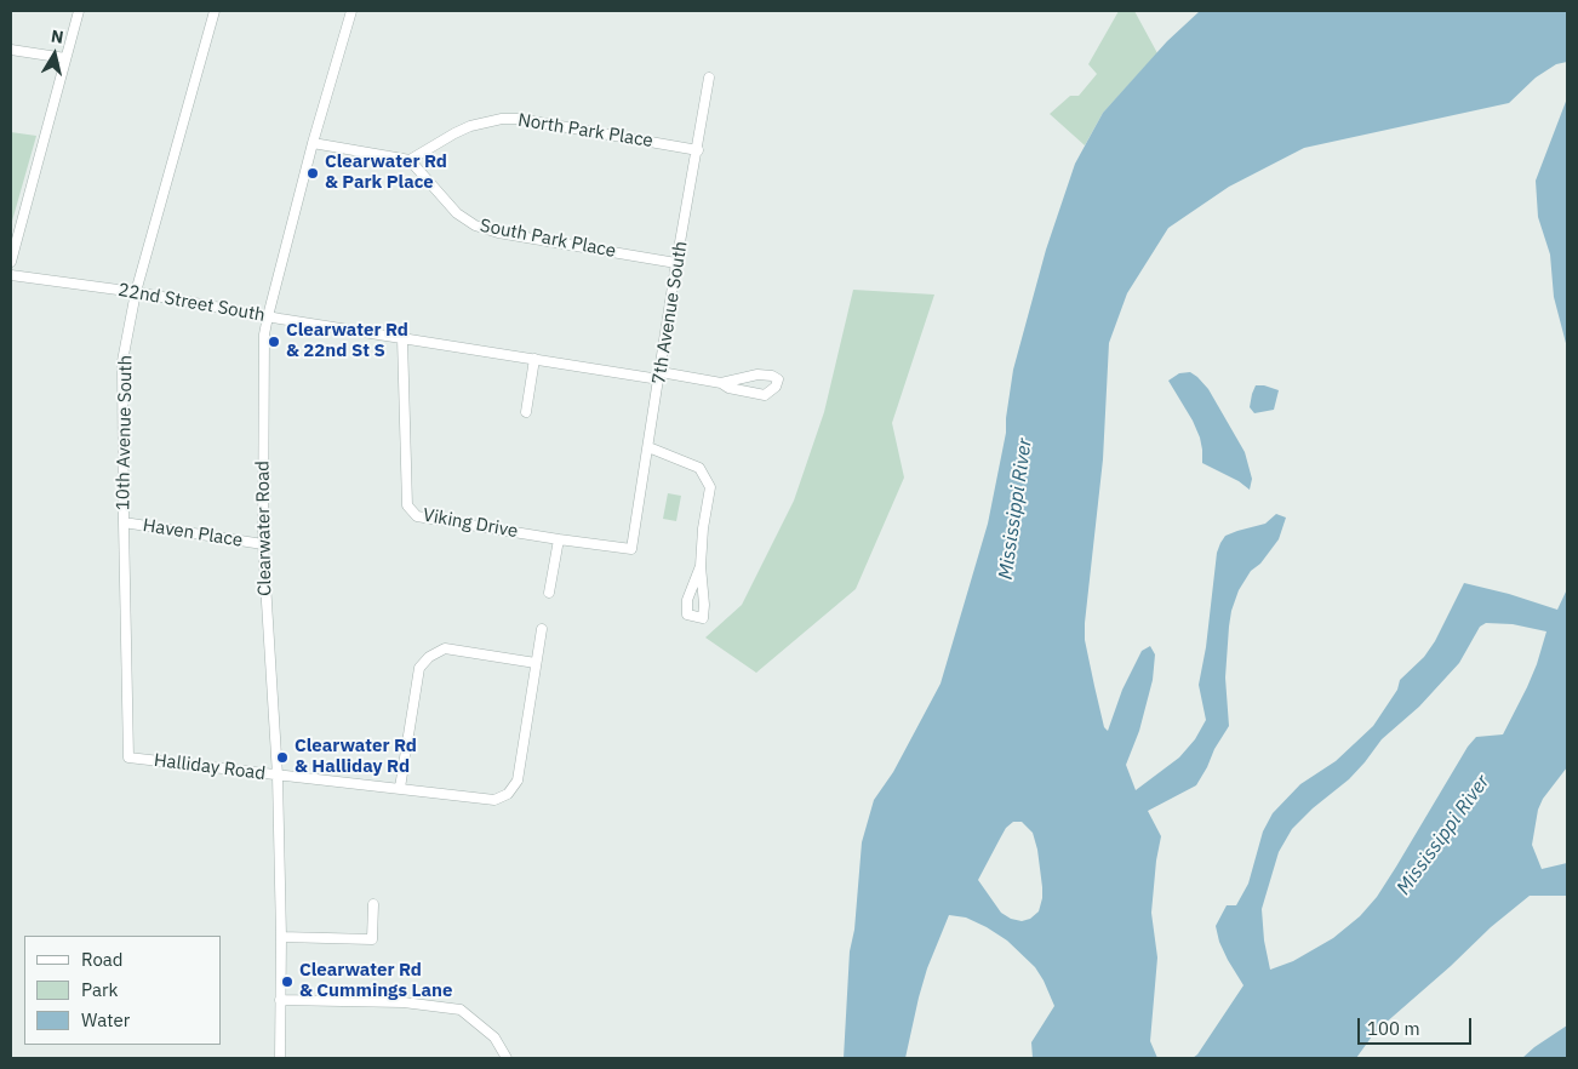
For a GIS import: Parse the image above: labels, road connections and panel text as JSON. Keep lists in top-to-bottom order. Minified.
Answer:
{"streets":{"street":["North Park Place","South Park Place","22nd Street South","7th Avenue South","10th Avenue South","Viking Drive","Clearwater Road","Haven Place","Halliday Road"]},"crossings":[["North Park Place","South Park Place"],["North Park Place","7th Avenue South"],["South Park Place","7th Avenue South"],["22nd Street South","7th Avenue South"],["22nd Street South","10th Avenue South"],["22nd Street South","Viking Drive"],["22nd Street South","Clearwater Road"],["7th Avenue South","Viking Drive"],["10th Avenue South","Haven Place"],["10th Avenue South","Halliday Road"],["Clearwater Road","Haven Place"],["Clearwater Road","Halliday Road"]],"water":["Mississippi River"],"places":["Clearwater Rd & Park Place","Clearwater Rd & 22nd St S","Clearwater Rd & Halliday Rd","Clearwater Rd & Cummings Lane"],"legend":["Road","Park","Water"],"scale_bar":"100 m","north":"top"}
